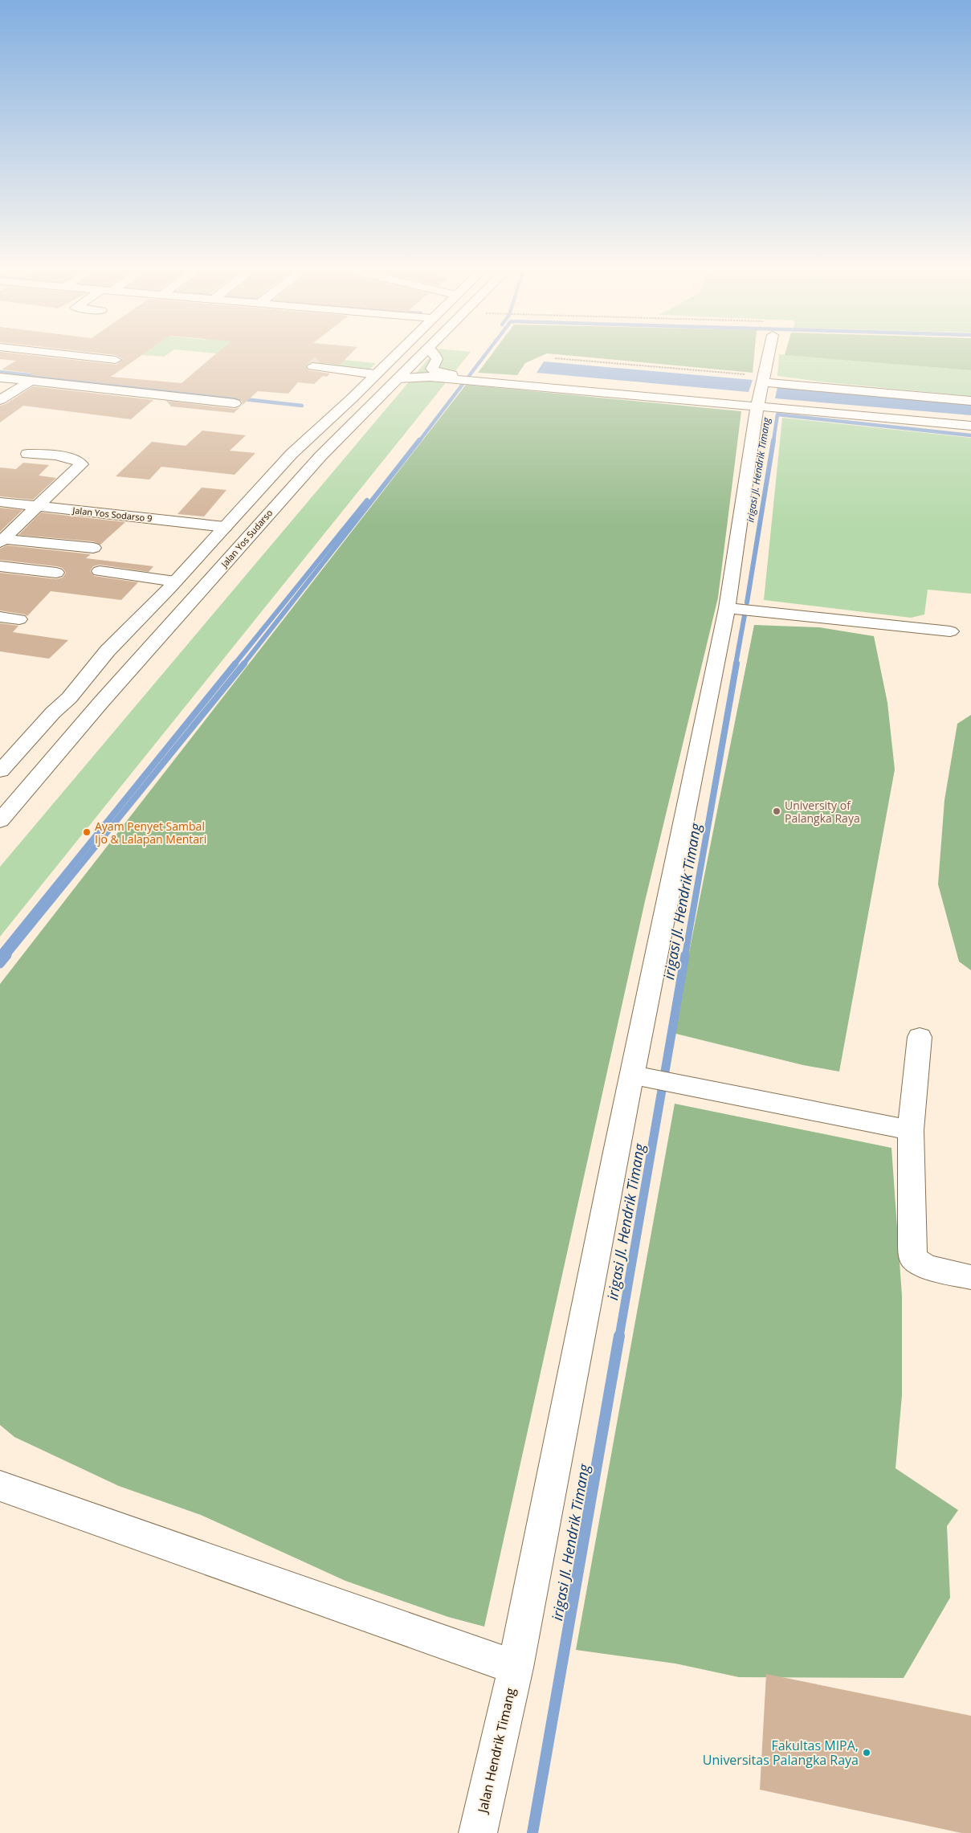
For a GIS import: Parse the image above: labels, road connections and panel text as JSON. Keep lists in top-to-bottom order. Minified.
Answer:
{"streets":{"street":["Jalan Yos Sodarso 9","Jalan Yos Sudarso","Jalan Hendrik Timang"]},"water":["irigasi Jl. Hendrik Timang"],"places":["University of Palangka Raya","Ayam Penyet Sambal Ijo & Lalapan Mentari","Fakultas MIPA, Universitas Palangka Raya"]}
